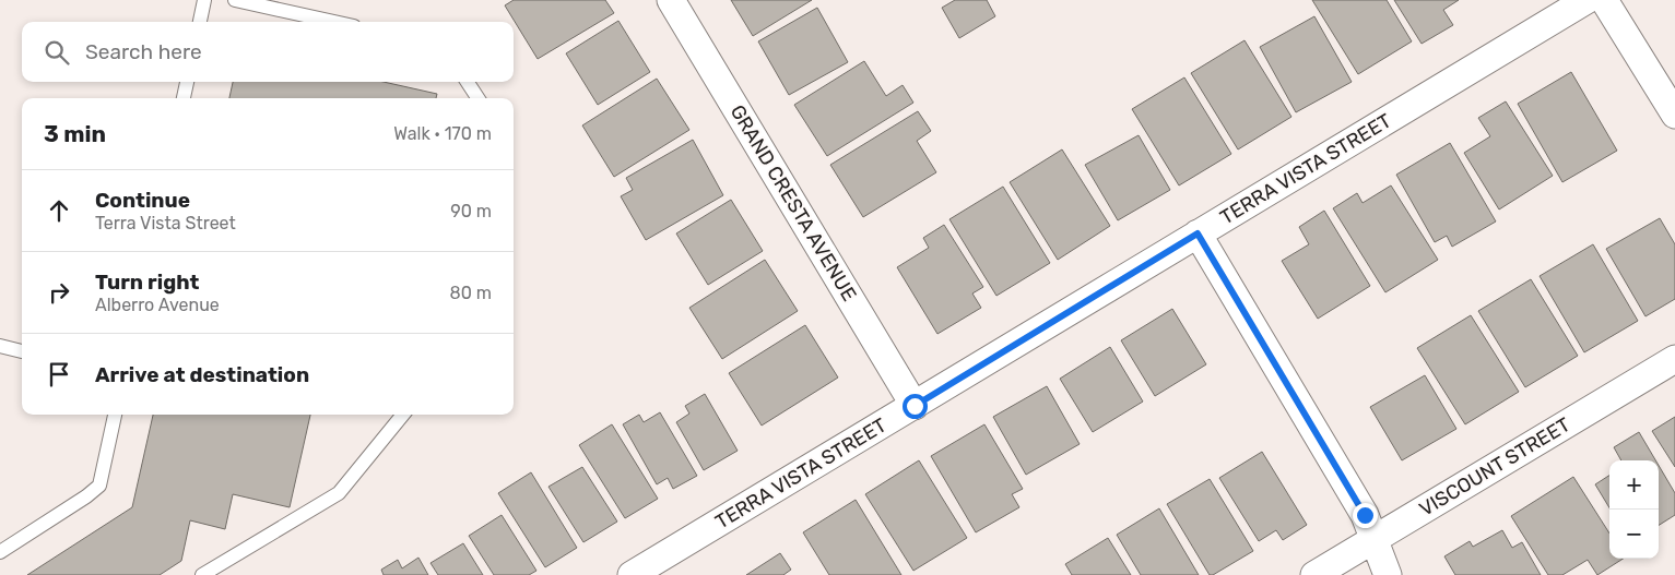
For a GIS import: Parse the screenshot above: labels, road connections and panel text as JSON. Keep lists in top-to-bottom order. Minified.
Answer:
{"streets":{"street":["TERRA VISTA STREET","GRAND CRESTA AVENUE","VISCOUNT STREET"]},"crossings":[["TERRA VISTA STREET","GRAND CRESTA AVENUE"]],"page":{"search":"Search here","heading":["3 min","Walk · 170 m"],"list":[["Continue","Terra Vista Street","90 m"],["Turn right","Alberro Avenue","80 m"],"Arrive at destination"],"map_buttons":["+","−"]}}
